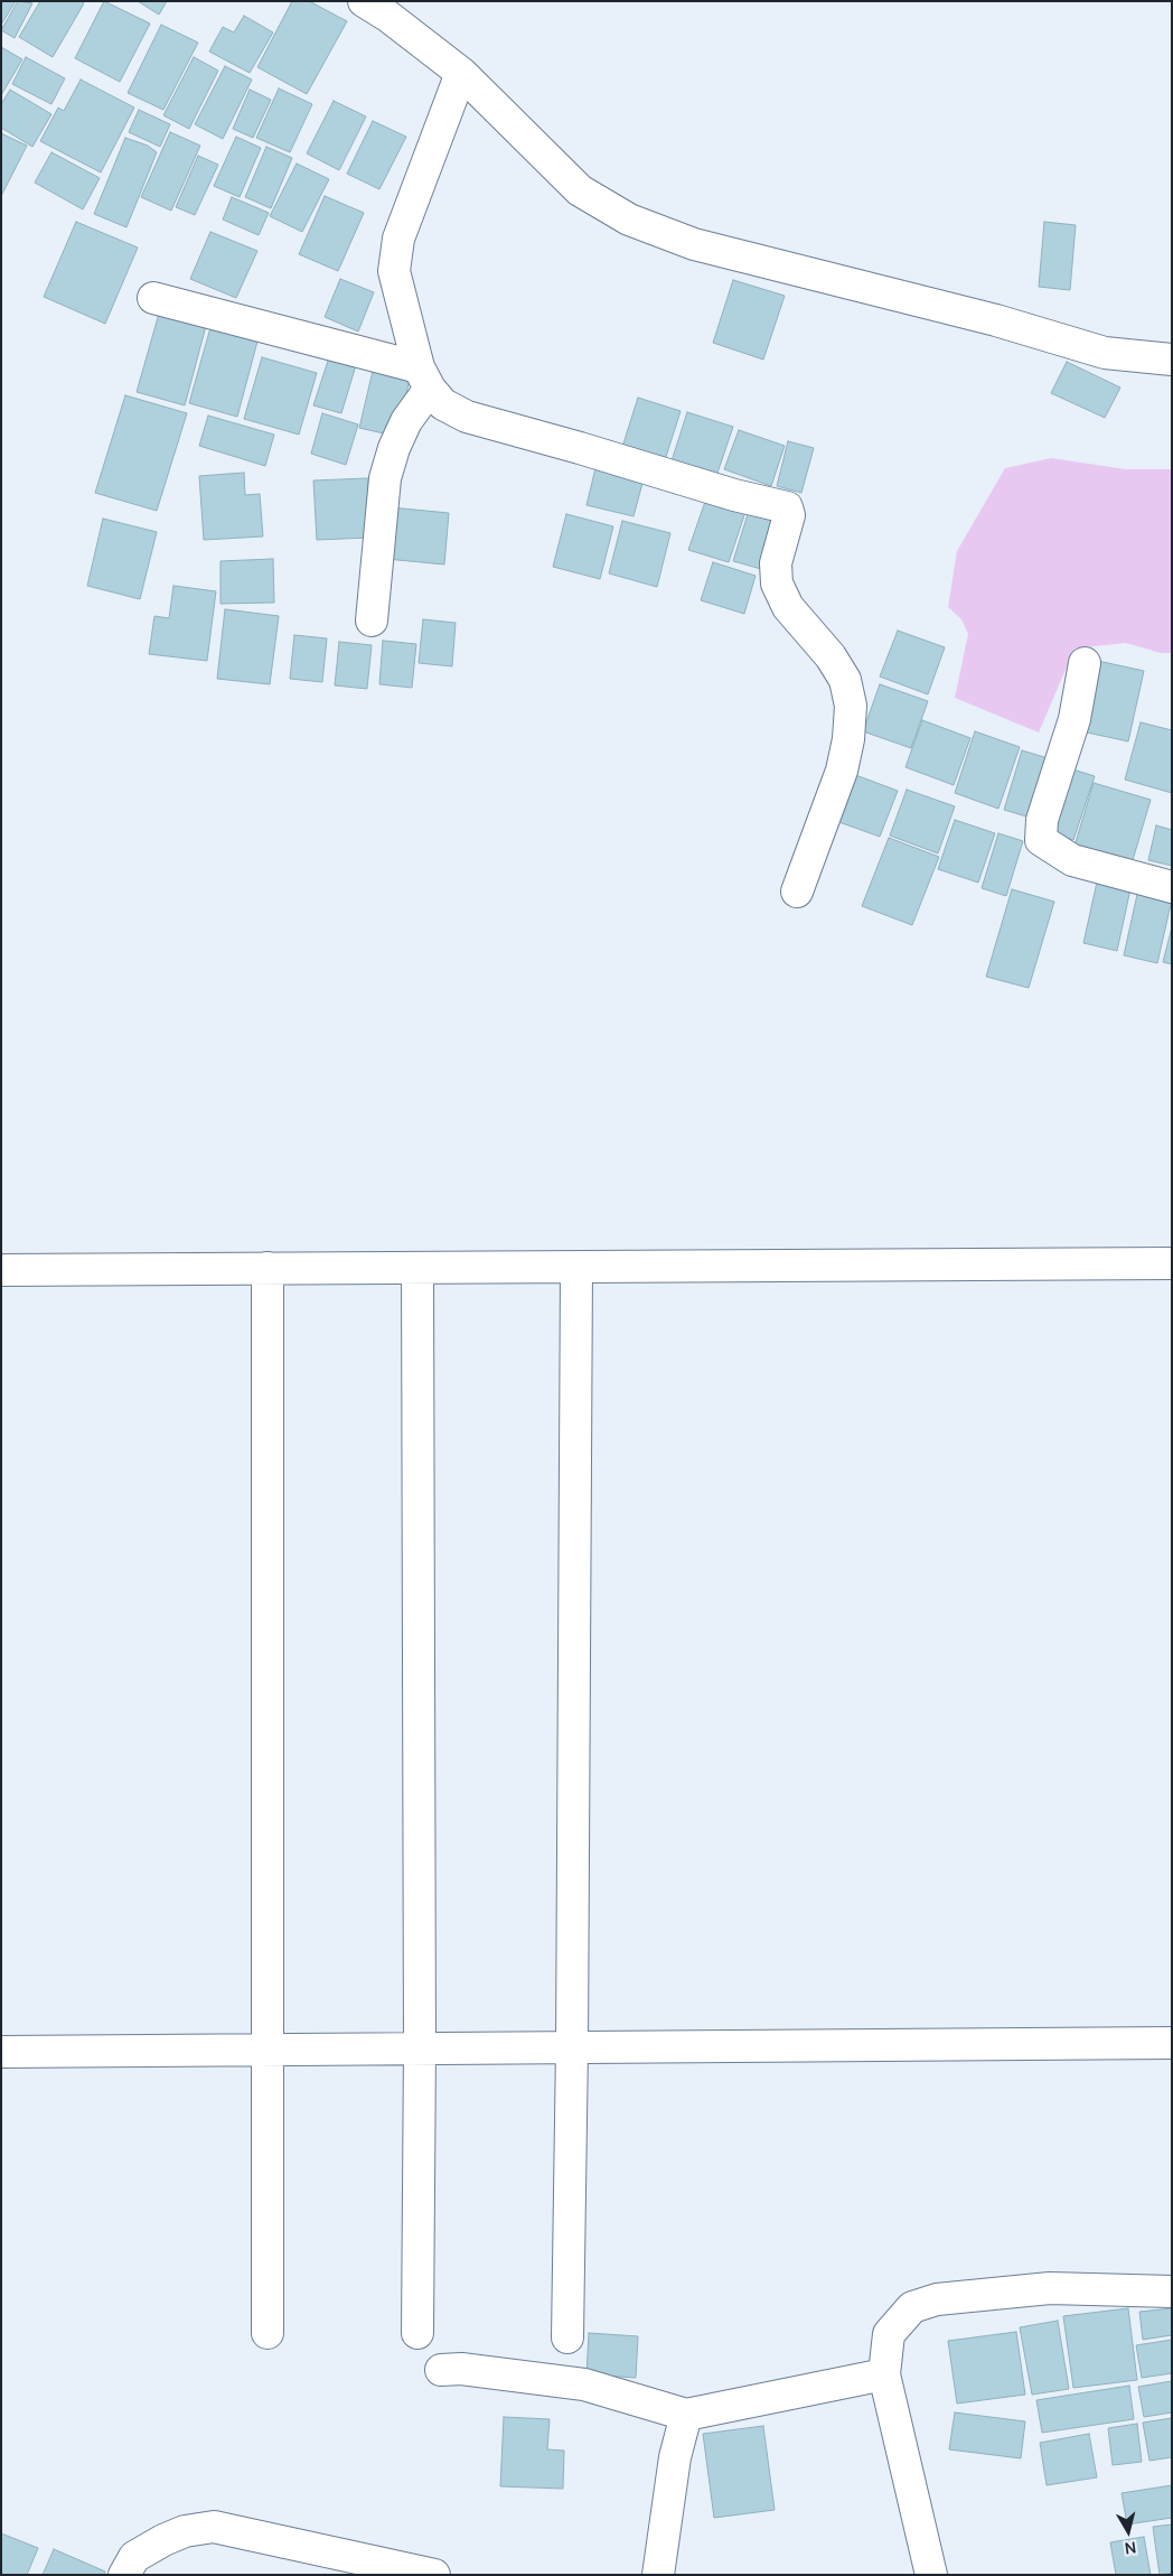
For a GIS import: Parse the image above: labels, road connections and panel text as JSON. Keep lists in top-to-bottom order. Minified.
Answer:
{"north":"bottom"}
